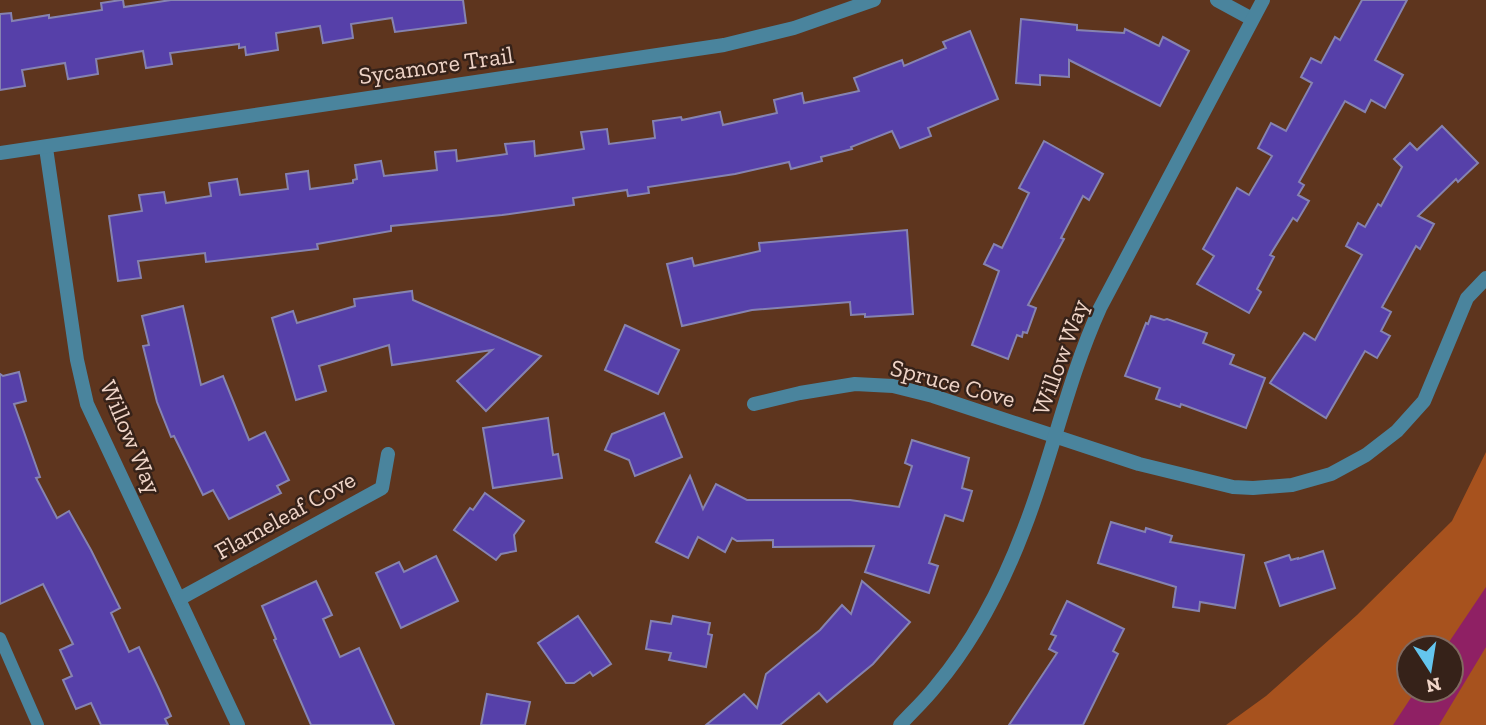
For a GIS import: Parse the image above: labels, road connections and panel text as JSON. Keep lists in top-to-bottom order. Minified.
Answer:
{"streets":{"street":["Sycamore Trail","Willow Way","Spruce Cove","Flameleaf Cove"]},"crossings":[["Sycamore Trail","Willow Way"],["Willow Way","Spruce Cove"],["Willow Way","Flameleaf Cove"]],"north":"bottom"}
